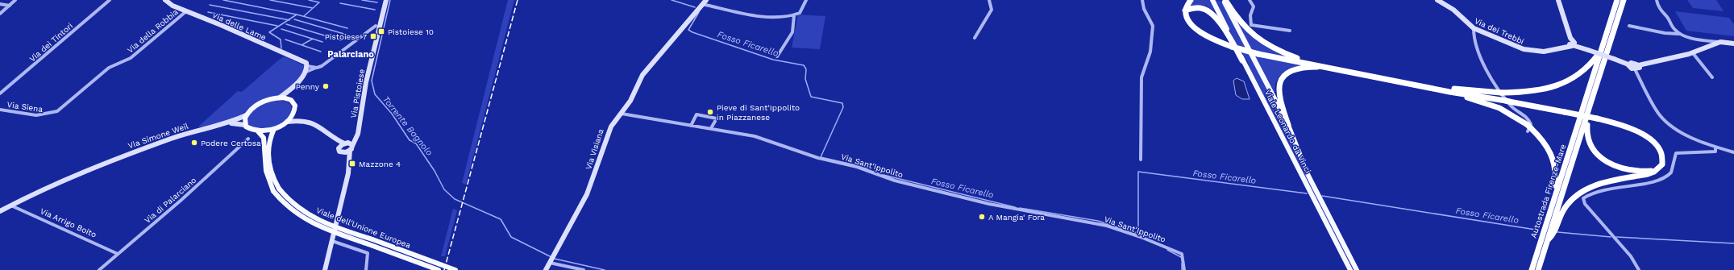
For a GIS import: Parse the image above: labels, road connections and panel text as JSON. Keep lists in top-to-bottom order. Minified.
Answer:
{"streets":{"highway":["Autostrada Firenze-Mare"],"main road":["Viale Leonardo da Vinci","Viale dell'Unione Europea"],"street":["Via delle Lame","Via della Robbia","Via dei Trebbi","Via dei Tintori","Via Pistoiese","Via Siena","Via Simone Weil","Via Visiana","Via Sant'Ippolito","Via di Palarciano","Via Arrigo Boito"]},"crossings":[["Via delle Lame","Via della Robbia"],["Via della Robbia","Via Siena"],["Via di Palarciano","Via Arrigo Boito"]],"districts":["Palarciano"],"water":["Fosso Ficarello","Torrente Bagnolo"],"places":{"transit":["Pistoiese 10","Pistoiese 7","Mazzone 4"],"other":["Penny","Pieve di Sant'Ippolito in Piazzanese","Podere Certosa","A Mangia' Fora"]}}
